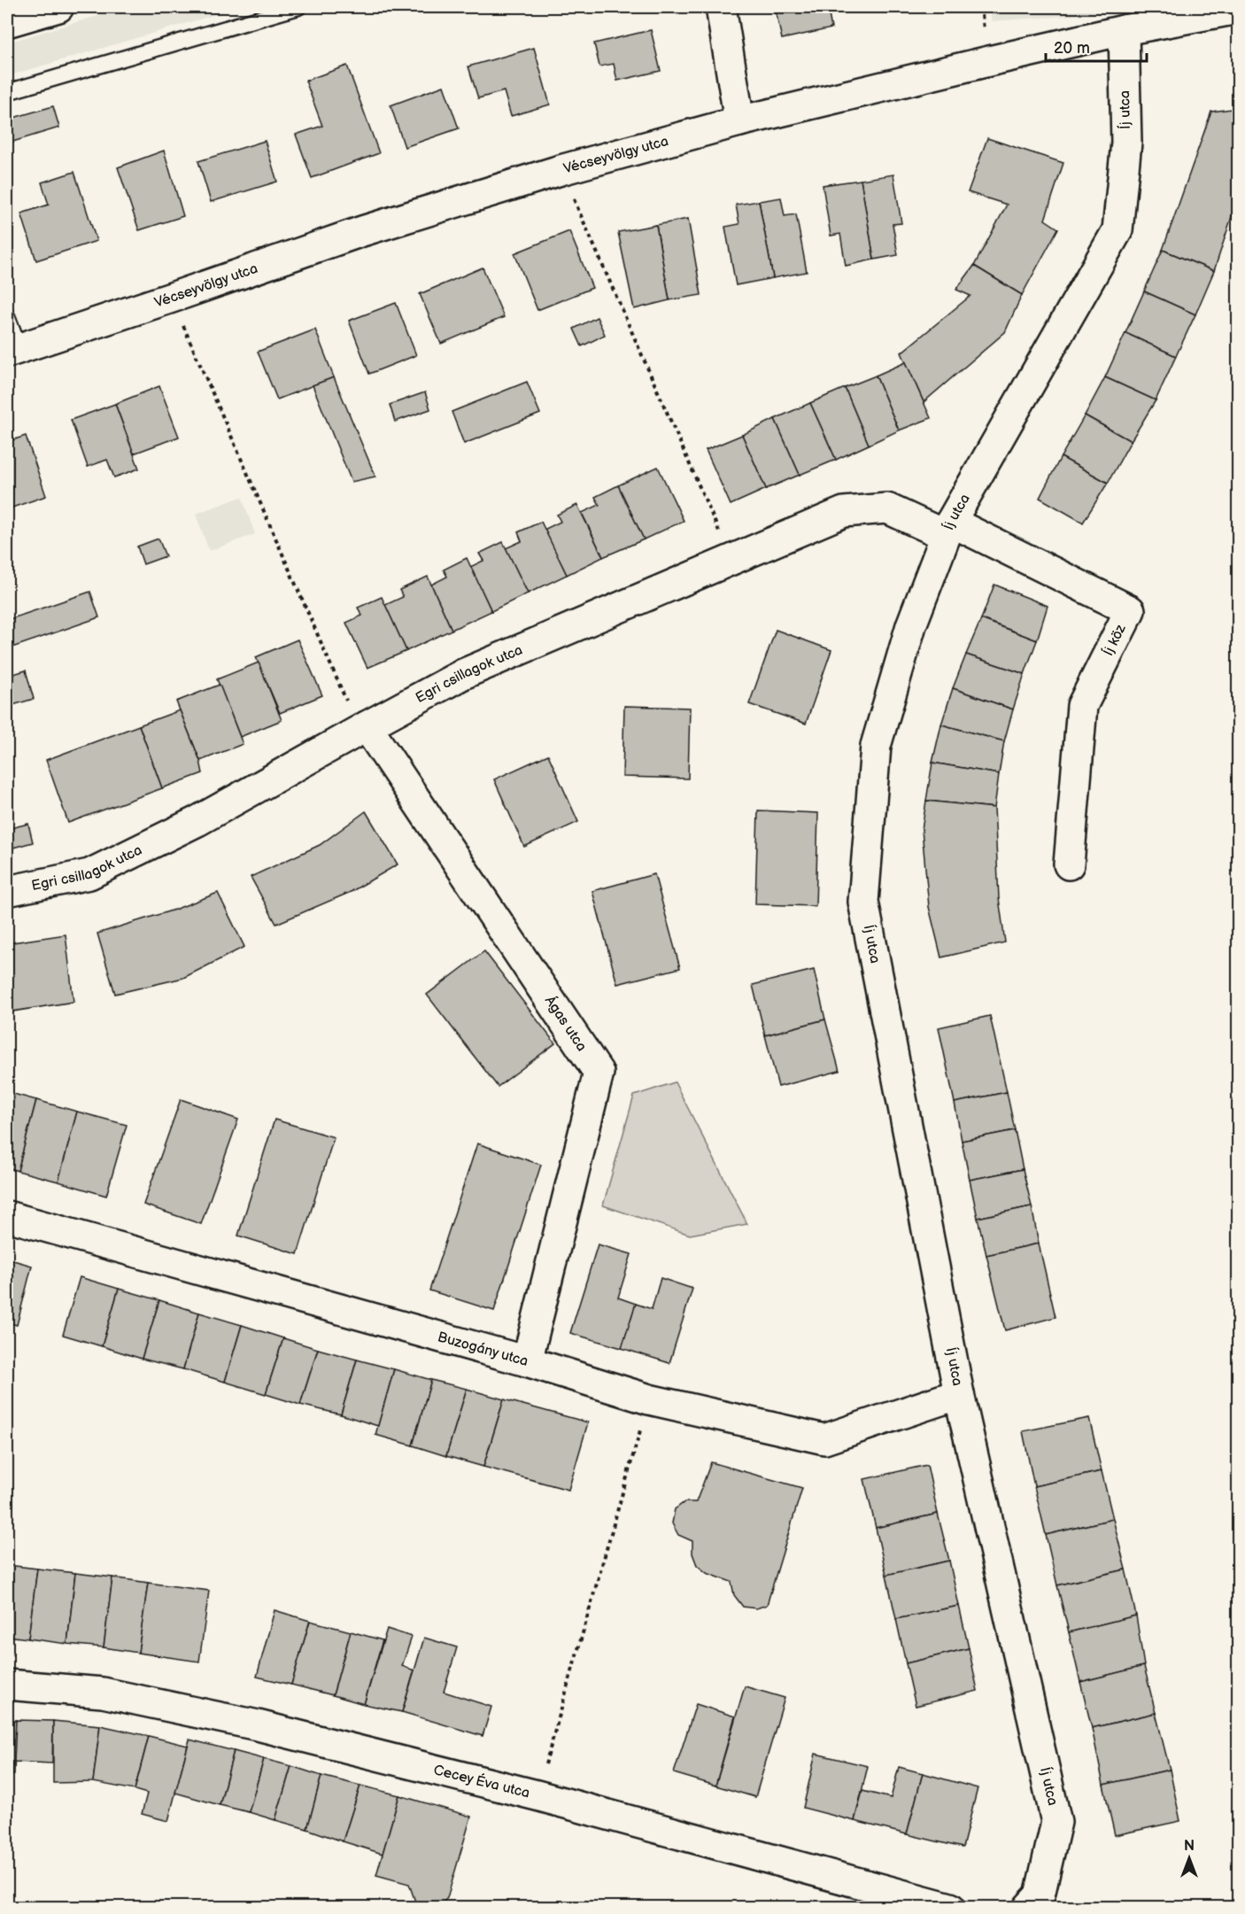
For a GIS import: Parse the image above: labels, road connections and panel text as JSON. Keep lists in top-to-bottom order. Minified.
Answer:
{"streets":{"street":["Íj utca","Vécseyvölgy utca","Íj köz","Egri csillagok utca","Ágas utca","Buzogány utca","Cecey Éva utca"]},"crossings":[["Íj utca","Vécseyvölgy utca"],["Íj utca","Íj köz"],["Íj utca","Egri csillagok utca"],["Íj utca","Buzogány utca"],["Íj köz","Egri csillagok utca"],["Egri csillagok utca","Ágas utca"],["Ágas utca","Buzogány utca"]],"scale_bar":"20 m","north":"top"}
